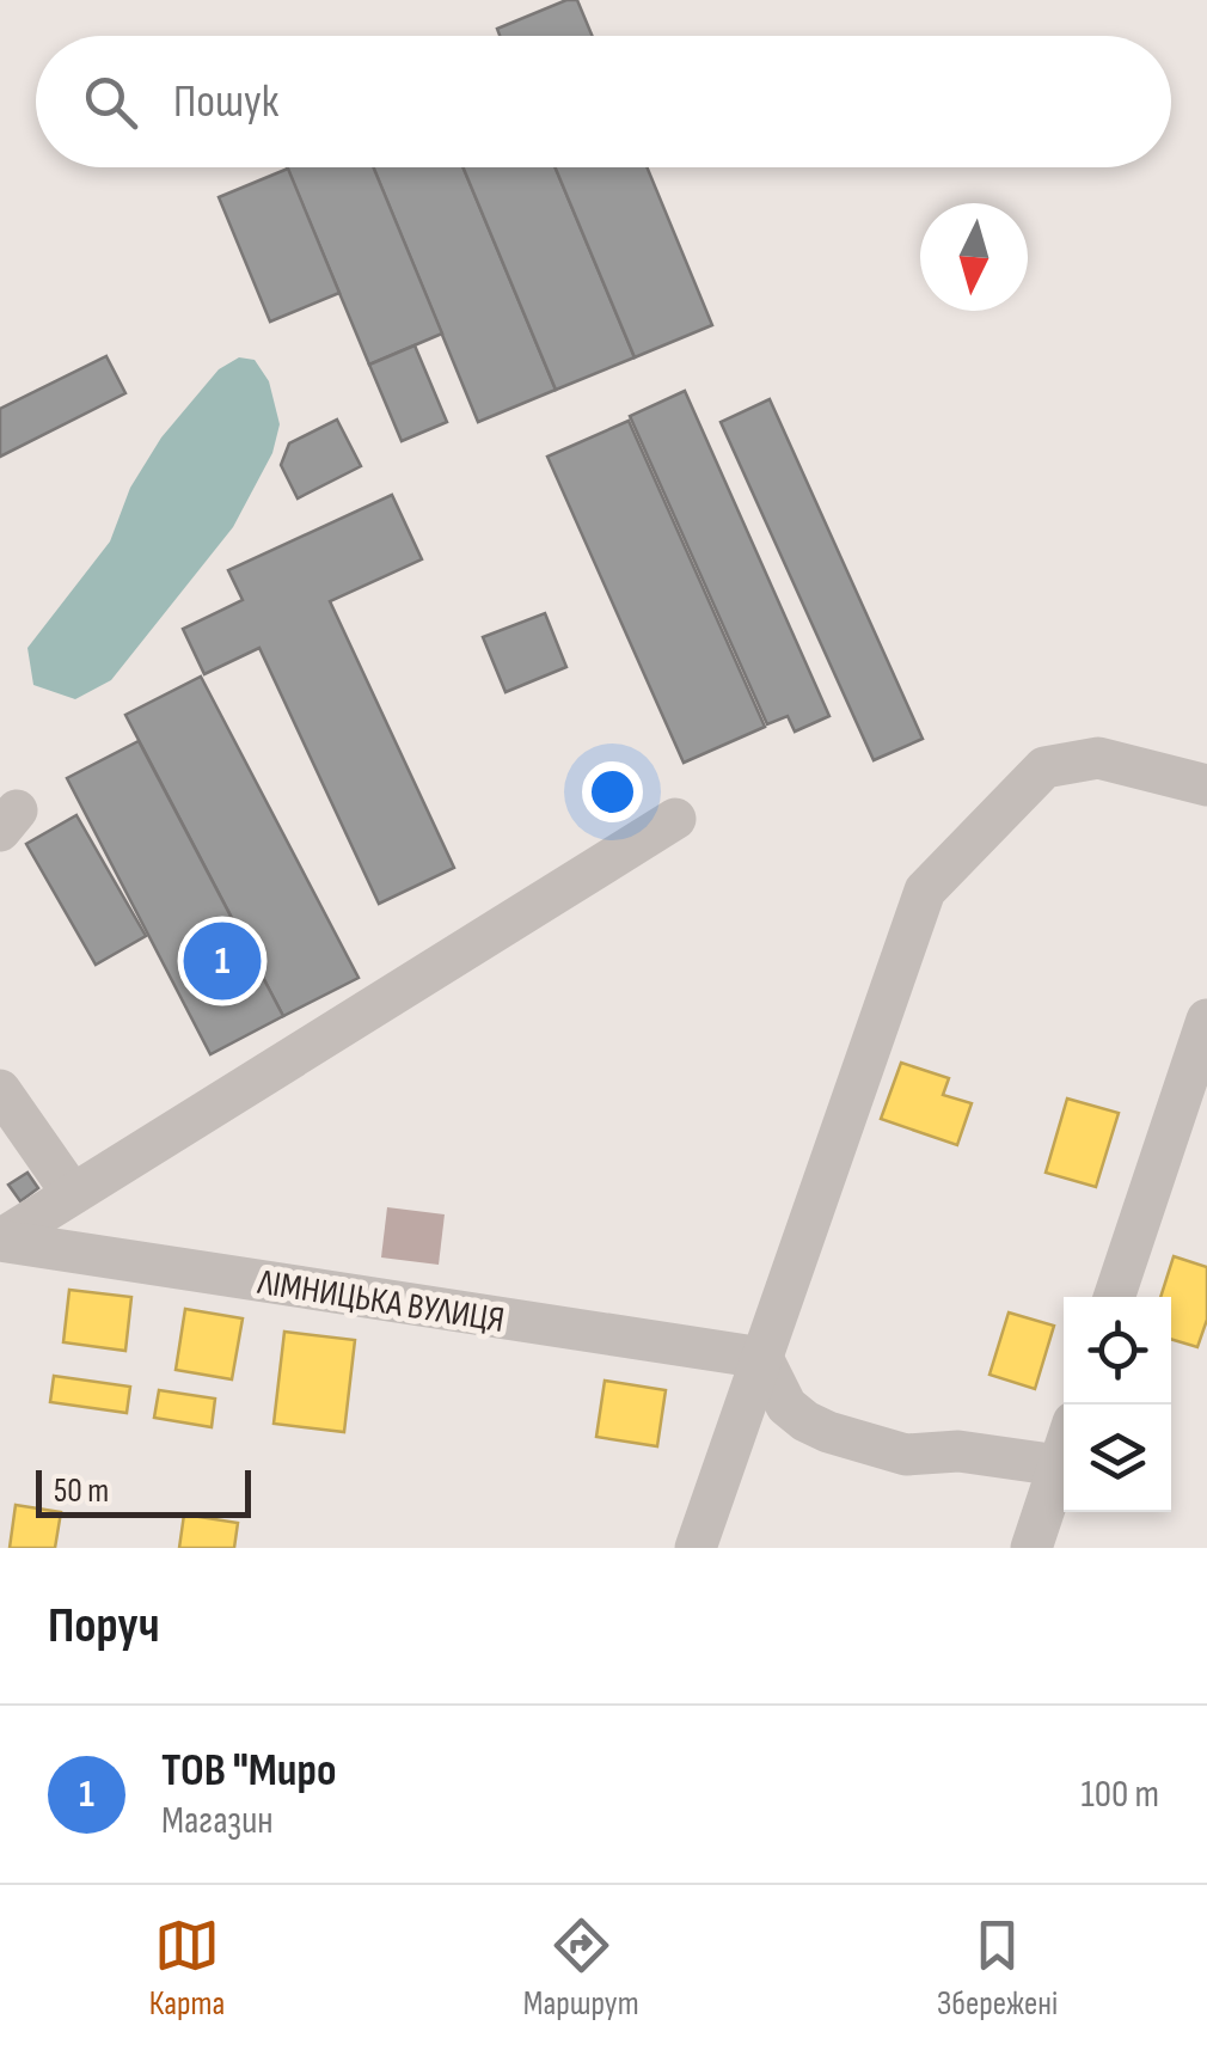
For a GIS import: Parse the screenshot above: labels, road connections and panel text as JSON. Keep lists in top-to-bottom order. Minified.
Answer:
{"streets":{"street":["ЛІМНИЦЬКА ВУЛИЦЯ"]},"scale_bar":"50 m","north":"bottom","page":{"search":"Пошук","pins":"1","scale":"50 m","heading":"Поруч","list":[{"mark":"1","name":"ТОВ \"Миро","note":"Магазин","value":"100 m"}],"nav":["Карта","Маршрут","Збережені"]}}
